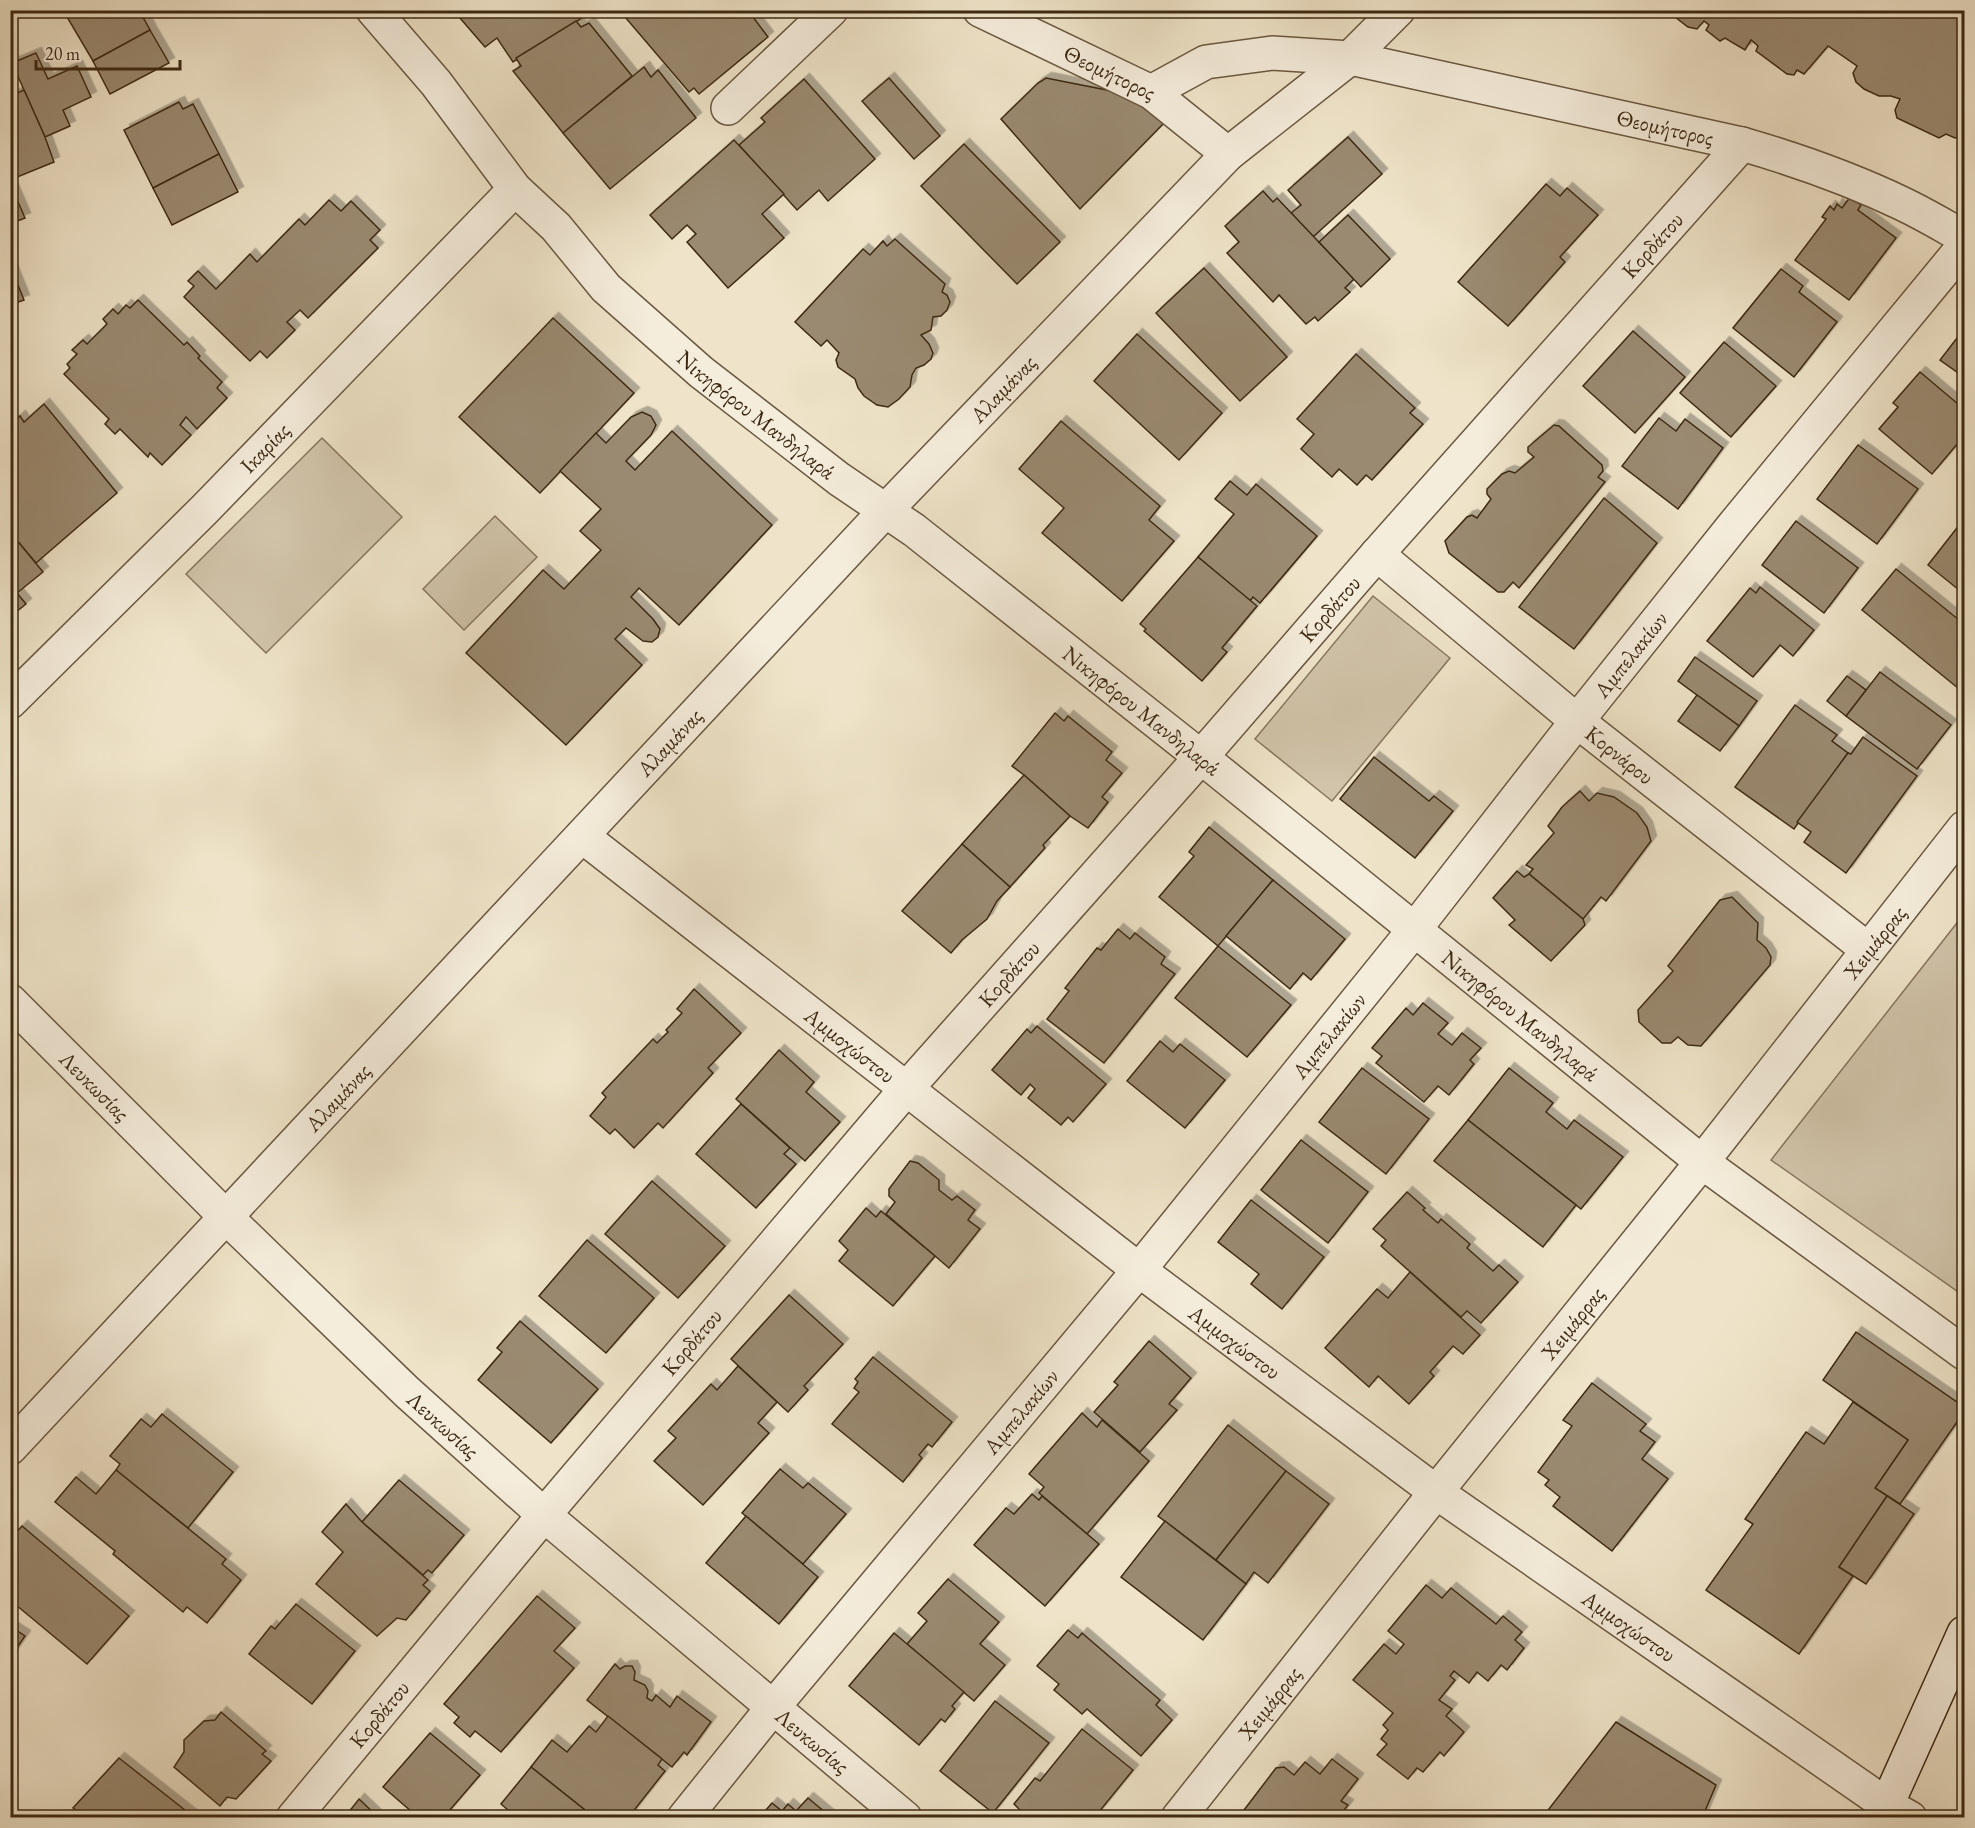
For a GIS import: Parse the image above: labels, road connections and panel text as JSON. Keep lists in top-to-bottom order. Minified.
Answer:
{"streets":{"street":["Θεομήτορος","Κορδάτου","Αλαμάνας","Νικηφόρου Μανδηλαρά","Ικαρίας","Αμπελακίων","Κορνάρου","Χειμάρρας","Αμμοχώστου","Λευκωσίας"]},"crossings":[["Θεομήτορος","Κορδάτου"],["Θεομήτορος","Αλαμάνας"],["Κορδάτου","Νικηφόρου Μανδηλαρά"],["Κορδάτου","Κορνάρου"],["Κορδάτου","Αμμοχώστου"],["Κορδάτου","Λευκωσίας"],["Αλαμάνας","Νικηφόρου Μανδηλαρά"],["Αλαμάνας","Αμμοχώστου"],["Αλαμάνας","Λευκωσίας"],["Νικηφόρου Μανδηλαρά","Ικαρίας"],["Νικηφόρου Μανδηλαρά","Αμπελακίων"],["Νικηφόρου Μανδηλαρά","Χειμάρρας"],["Αμπελακίων","Κορνάρου"],["Αμπελακίων","Αμμοχώστου"],["Αμπελακίων","Λευκωσίας"],["Κορνάρου","Χειμάρρας"],["Χειμάρρας","Αμμοχώστου"]],"scale_bar":"20 m"}
